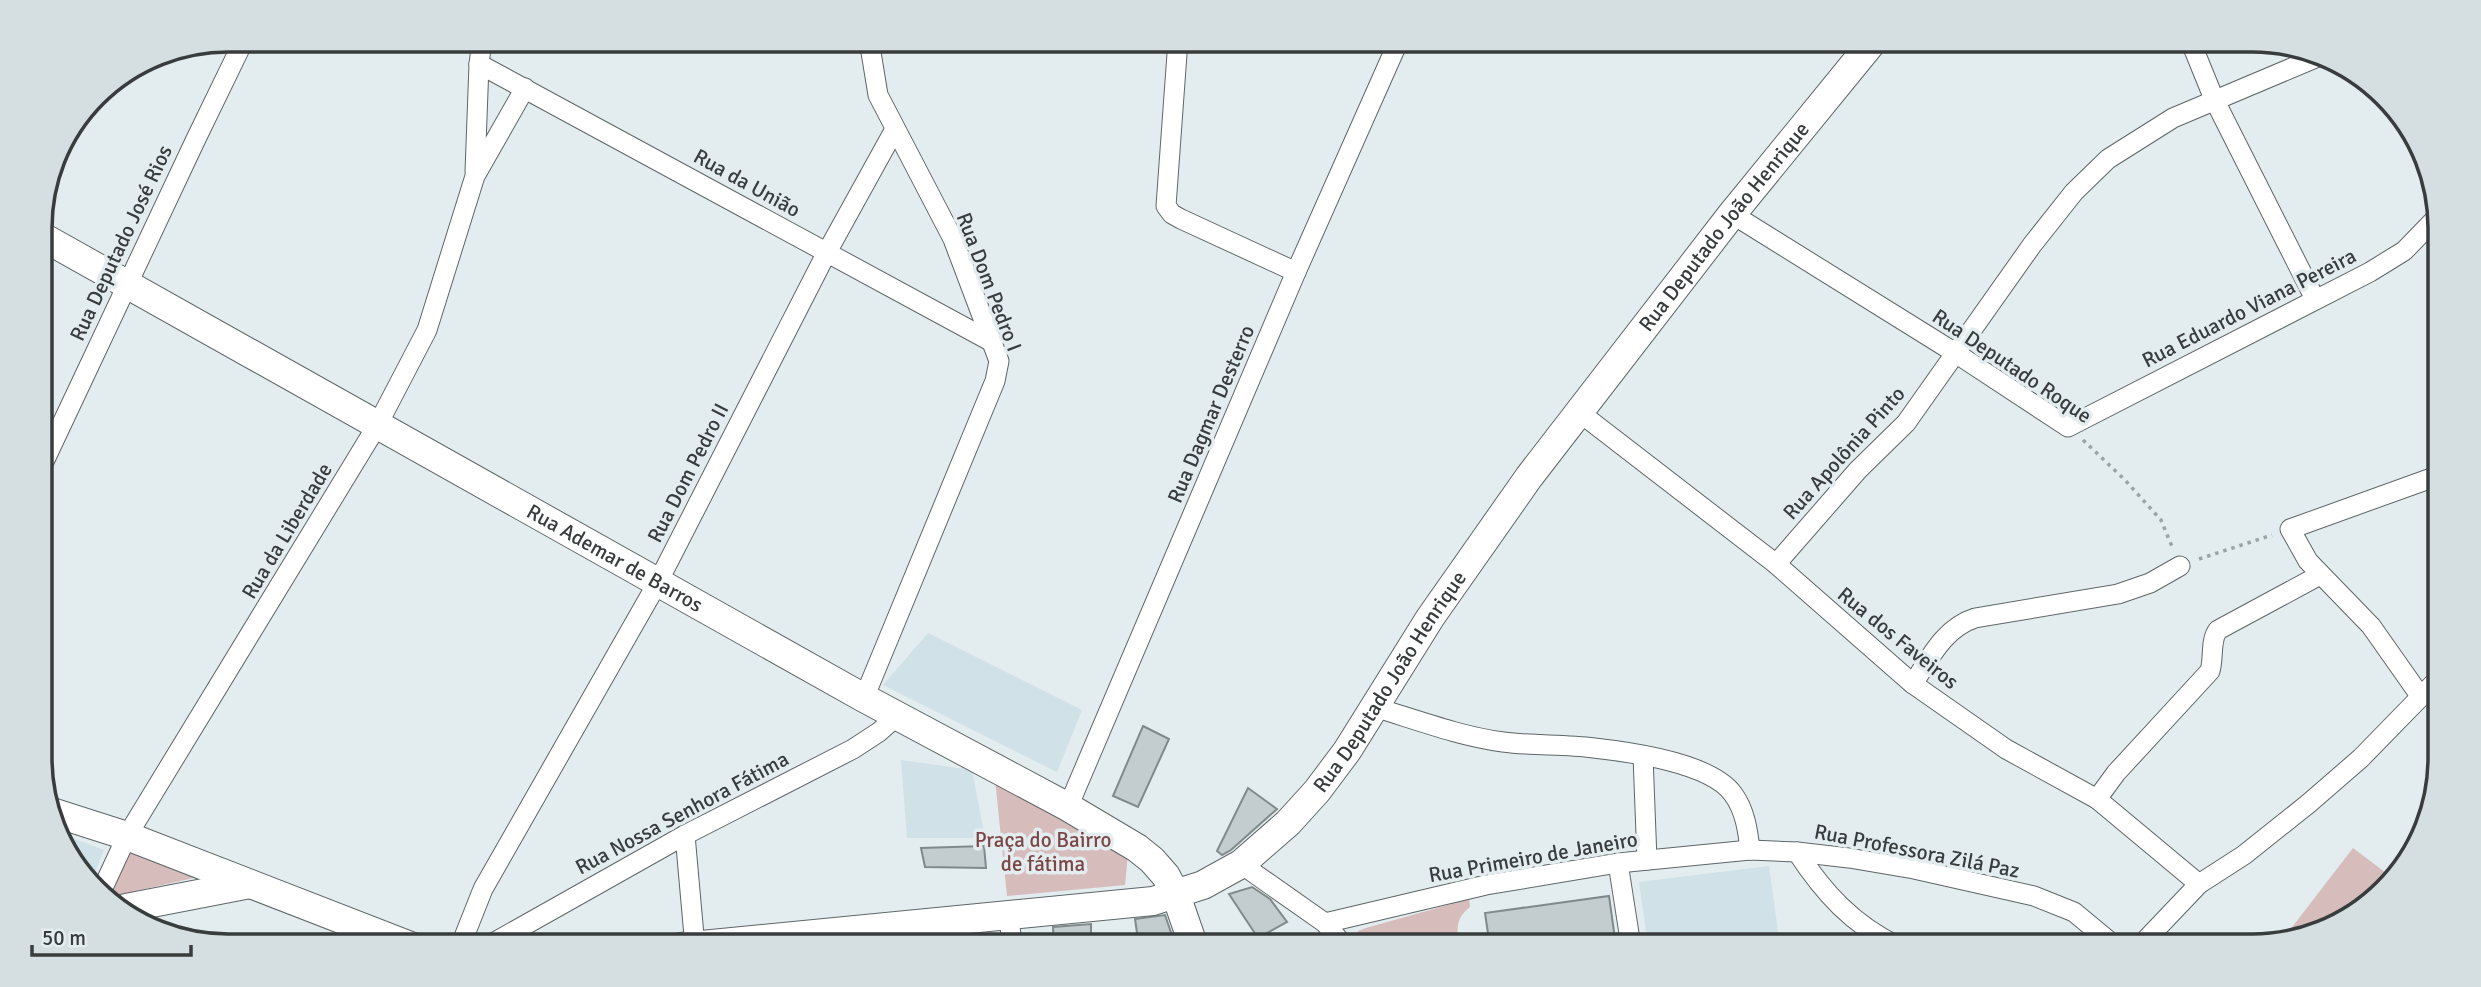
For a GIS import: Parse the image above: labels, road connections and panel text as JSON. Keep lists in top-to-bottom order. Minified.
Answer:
{"streets":{"main road":["Rua Deputado João Henrique","Rua Ademar de Barros"],"street":["Rua da União","Rua Deputado José Rios","Rua Dom Pedro I","Rua Eduardo Viana Pereira","Rua Deputado Roque","Rua Dagmar Desterro","Rua Apolônia Pinto","Rua Dom Pedro II","Rua da Liberdade","Rua dos Faveiros","Rua Nossa Senhora Fátima","Rua Professora Zilá Paz","Rua Primeiro de Janeiro"]},"crossings":[["Rua da União","Rua Dom Pedro I"],["Rua da União","Rua Dom Pedro II"],["Rua da União","Rua da Liberdade"],["Rua Deputado João Henrique","Rua Deputado Roque"],["Rua Deputado João Henrique","Rua Ademar de Barros"],["Rua Deputado João Henrique","Rua dos Faveiros"],["Rua Deputado José Rios","Rua Ademar de Barros"],["Rua Dom Pedro I","Rua Dom Pedro II"],["Rua Dom Pedro I","Rua Ademar de Barros"],["Rua Eduardo Viana Pereira","Rua Deputado Roque"],["Rua Deputado Roque","Rua Apolônia Pinto"],["Rua Dagmar Desterro","Rua Ademar de Barros"],["Rua Apolônia Pinto","Rua dos Faveiros"],["Rua Dom Pedro II","Rua Ademar de Barros"],["Rua da Liberdade","Rua Ademar de Barros"],["Rua Ademar de Barros","Rua Nossa Senhora Fátima"],["Rua Professora Zilá Paz","Rua Primeiro de Janeiro"]],"parks":["Praça do Bairro de fátima"],"scale_bar":"50 m"}
